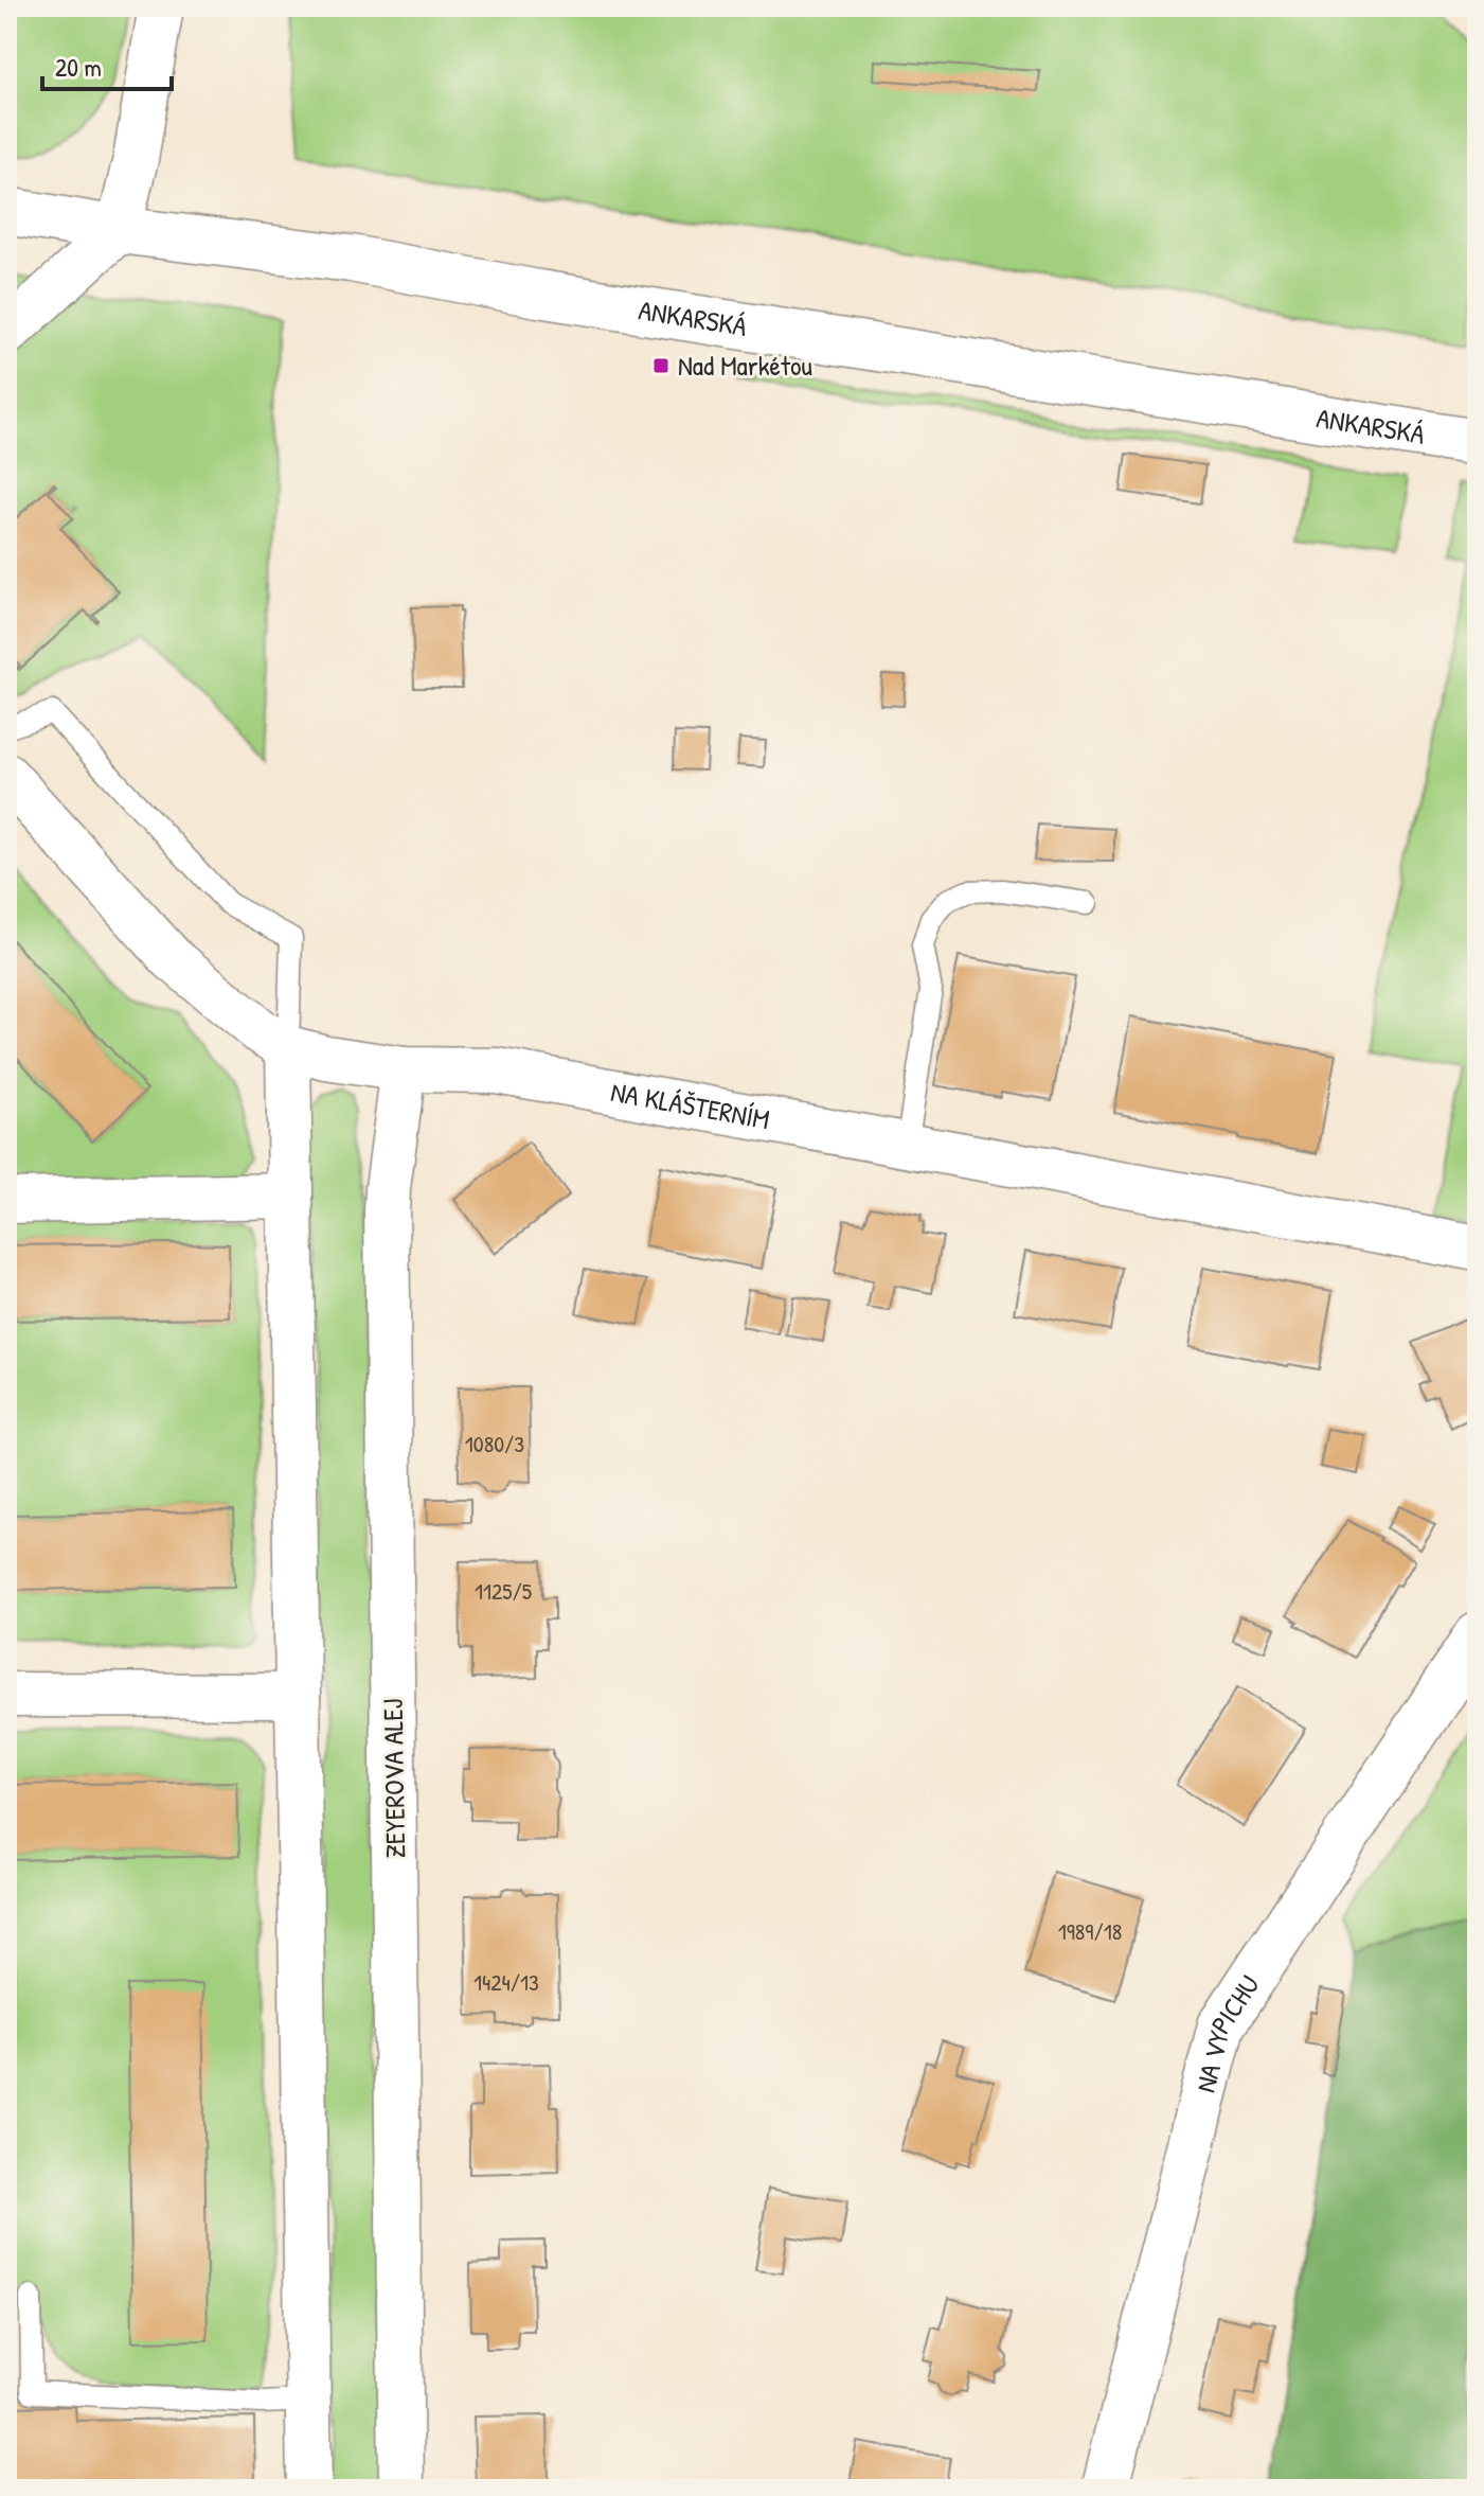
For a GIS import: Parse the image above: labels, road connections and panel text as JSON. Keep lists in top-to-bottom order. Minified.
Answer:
{"streets":{"street":["ANKARSKÁ","NA KLÁŠTERNÍM","ZEYEROVA ALEJ","NA VYPICHU"]},"crossings":[["NA KLÁŠTERNÍM","ZEYEROVA ALEJ"]],"places":{"transit":["Nad Markétou"]},"house_numbers":["1080/3","1125/5","1989/18","1424/13"],"scale_bar":"20 m"}
